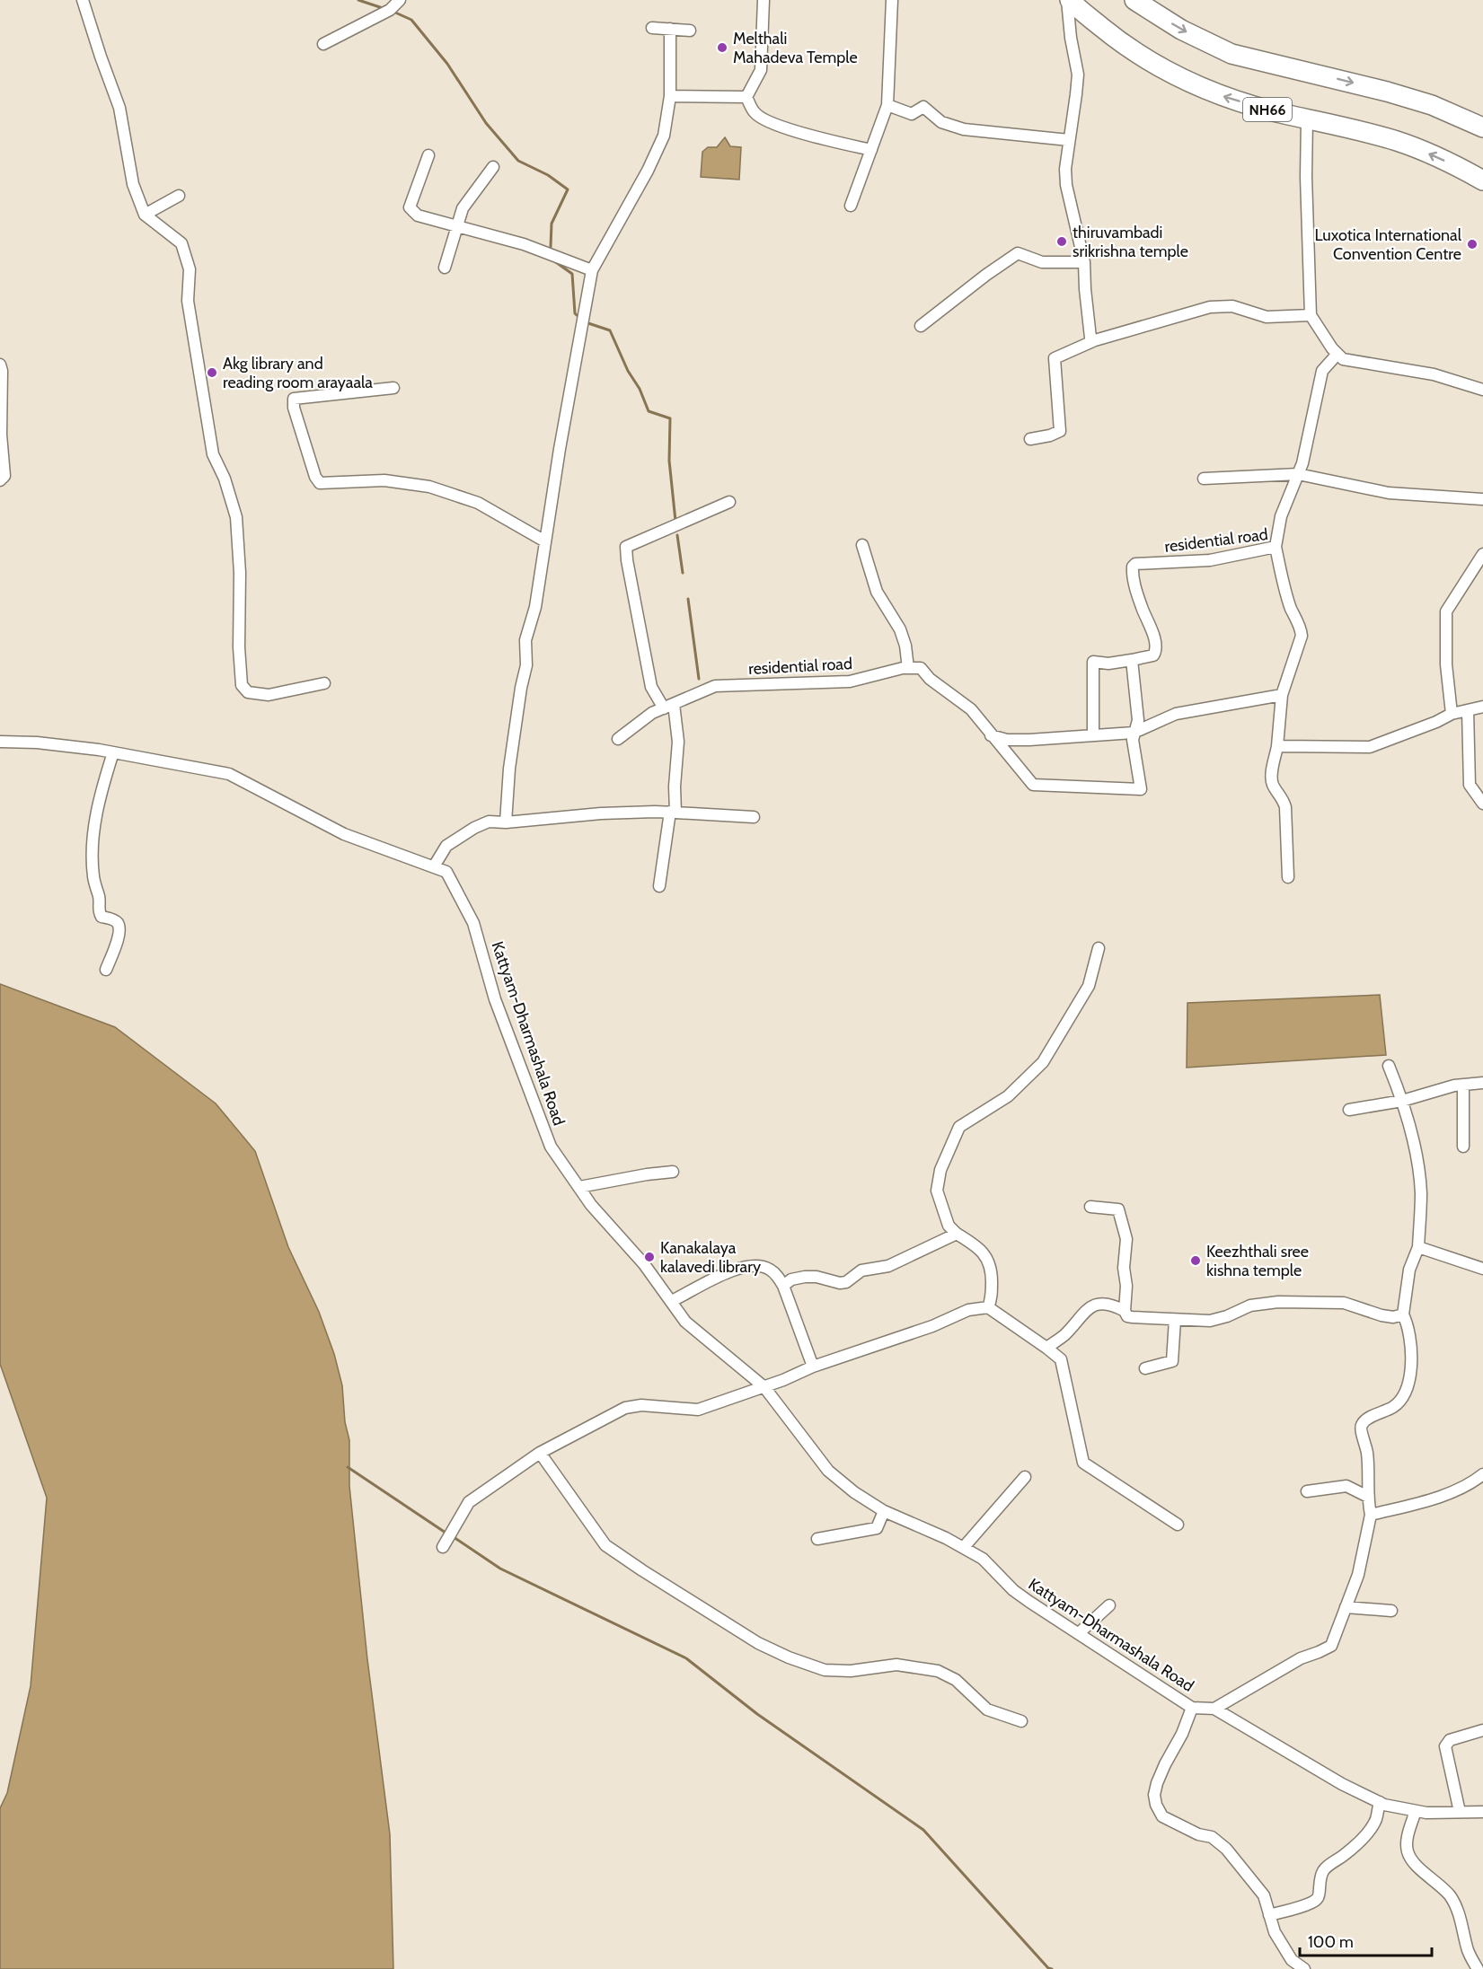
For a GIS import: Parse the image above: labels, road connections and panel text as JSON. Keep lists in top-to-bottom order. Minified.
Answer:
{"streets":{"highway":["NH66"],"street":["residential road","Kattyam-Dharmashala Road"]},"places":["Melthali Mahadeva Temple","thiruvambadi srikrishna temple","Luxotica International Convention Centre","Akg library and reading room arayaala","Kanakalaya kalavedi library","Keezhthali sree kishna temple"],"scale_bar":"100 m"}
